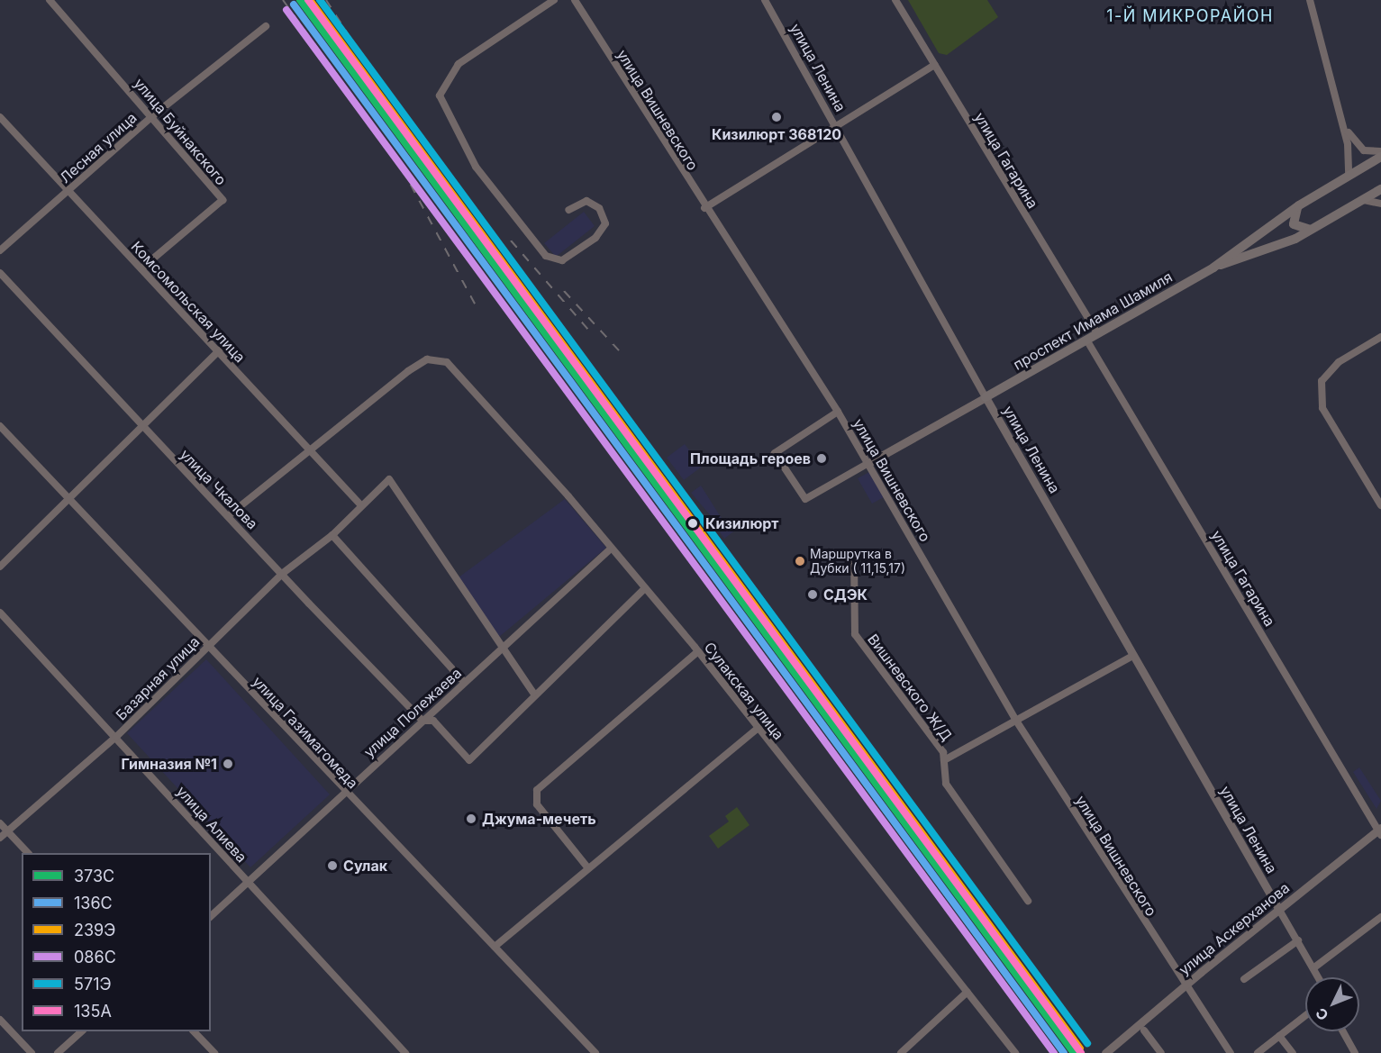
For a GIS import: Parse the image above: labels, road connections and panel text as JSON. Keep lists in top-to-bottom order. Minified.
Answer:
{"streets":{"main road":["проспект Имама Шамиля"],"street":["улица Ленина","улица Вишневского","улица Буйнакского","Лесная улица","улица Гагарина","Комсомольская улица","улица Чкалова","Базарная улица","Вишневского Ж/Д","Сулакская улица","улица Полежаева","улица Газимагомеда","улица Алиева","улица Аскерханова"]},"crossings":[["улица Ленина","проспект Имама Шамиля"],["улица Ленина","улица Аскерханова"],["улица Буйнакского","Лесная улица"],["улица Буйнакского","Комсомольская улица"],["Лесная улица","Комсомольская улица"],["улица Гагарина","проспект Имама Шамиля"],["улица Гагарина","улица Аскерханова"],["Комсомольская улица","Сулакская улица"],["улица Чкалова","Базарная улица"],["улица Чкалова","улица Полежаева"],["Базарная улица","улица Газимагомеда"],["Базарная улица","улица Алиева"],["Сулакская улица","улица Полежаева"],["улица Полежаева","улица Газимагомеда"],["улица Полежаева","улица Алиева"]],"districts":["1-Й МИКРОРАЙОН"],"places":["Кизилюрт 368120","Площадь героев","Кизилюрт","Маршрутка в Дубки ( 11,15,17)","СДЭК","Гимназия №1","Джума-мечеть","Сулак"],"lines":["transit line 373C","transit line 239Э","transit line 571Э","transit line 135А","transit line 136С","transit line 086С"],"legend":["373C","136С","239Э","086С","571Э","135А"],"north":"bottom left"}
